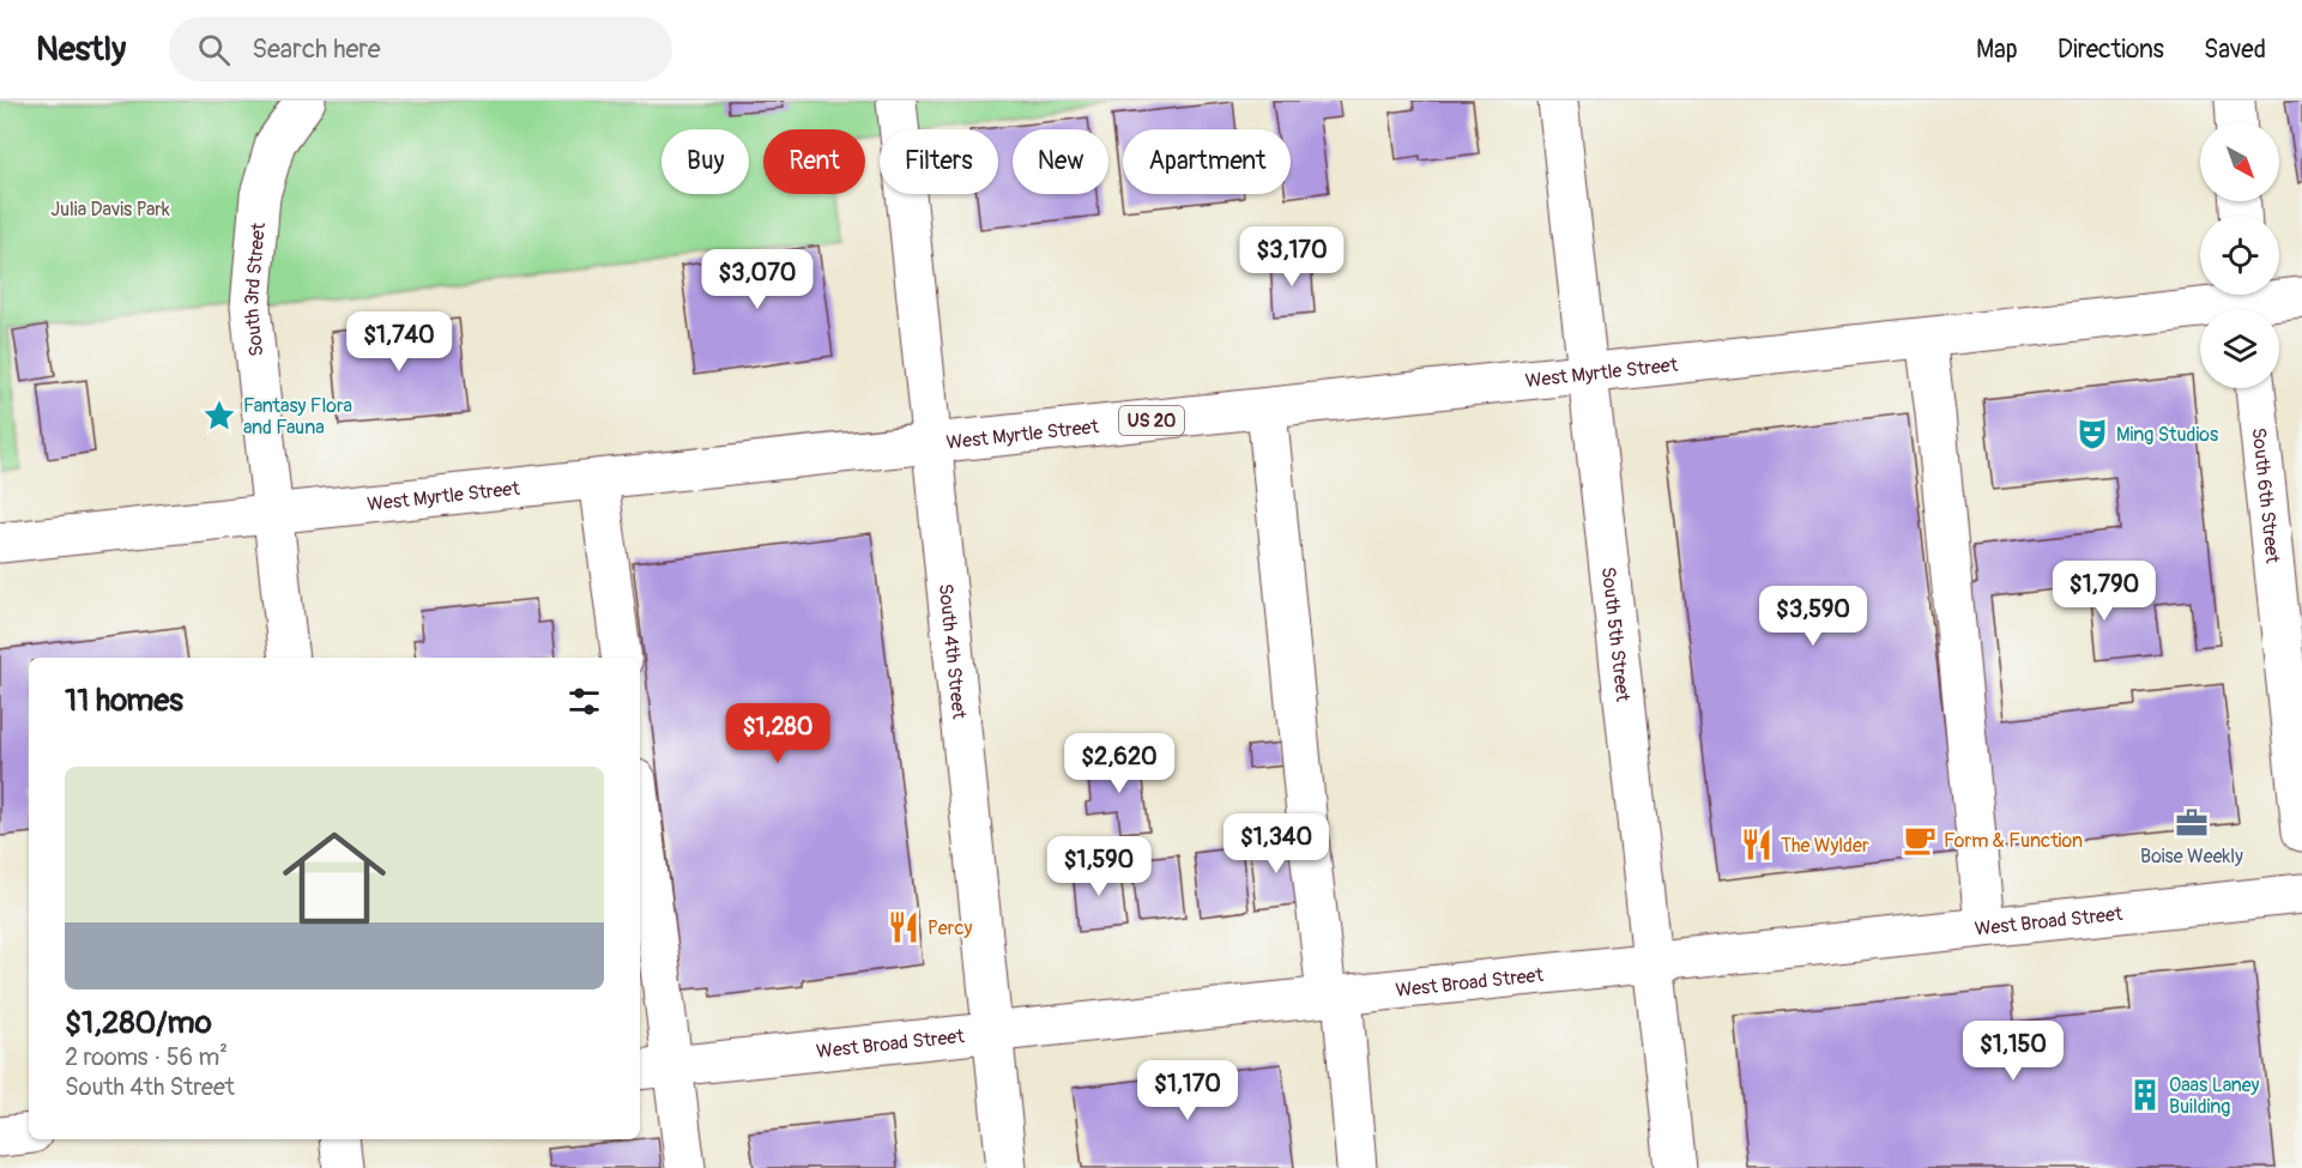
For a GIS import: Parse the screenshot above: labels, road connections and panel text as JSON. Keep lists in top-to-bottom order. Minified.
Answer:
{"streets":{"street":["South 3rd Street","West Myrtle Street","US 20","South 6th Street","South 5th Street","South 4th Street","West Broad Street"]},"crossings":[["South 3rd Street","West Myrtle Street"],["West Myrtle Street","South 5th Street"],["West Myrtle Street","South 4th Street"],["South 5th Street","West Broad Street"],["South 4th Street","West Broad Street"]],"parks":["Julia Davis Park"],"places":{"place":["Fantasy Flora and Fauna"],"theatre":["Ming Studios"],"office":["Boise Weekly"],"cafe":["Form & Function"],"restaurant":["The Wylder","Percy"],"building":["Oaas Laney Building"]},"north":"bottom right","page":{"header":"Nestly","search":"Search here","nav":["Map","Directions","Saved"],"chip":["Buy","Rent","Filters","New","Apartment"],"price":["$3,170","$3,070","$1,740","$1,790","$3,590","$1,280","$2,620","$1,340","$1,590","$1,150","$1,170"],"heading":"11 homes","list":[{"name":"$1,280/mo","note":"2 rooms · 56 m² · South 4th Street"}]}}
